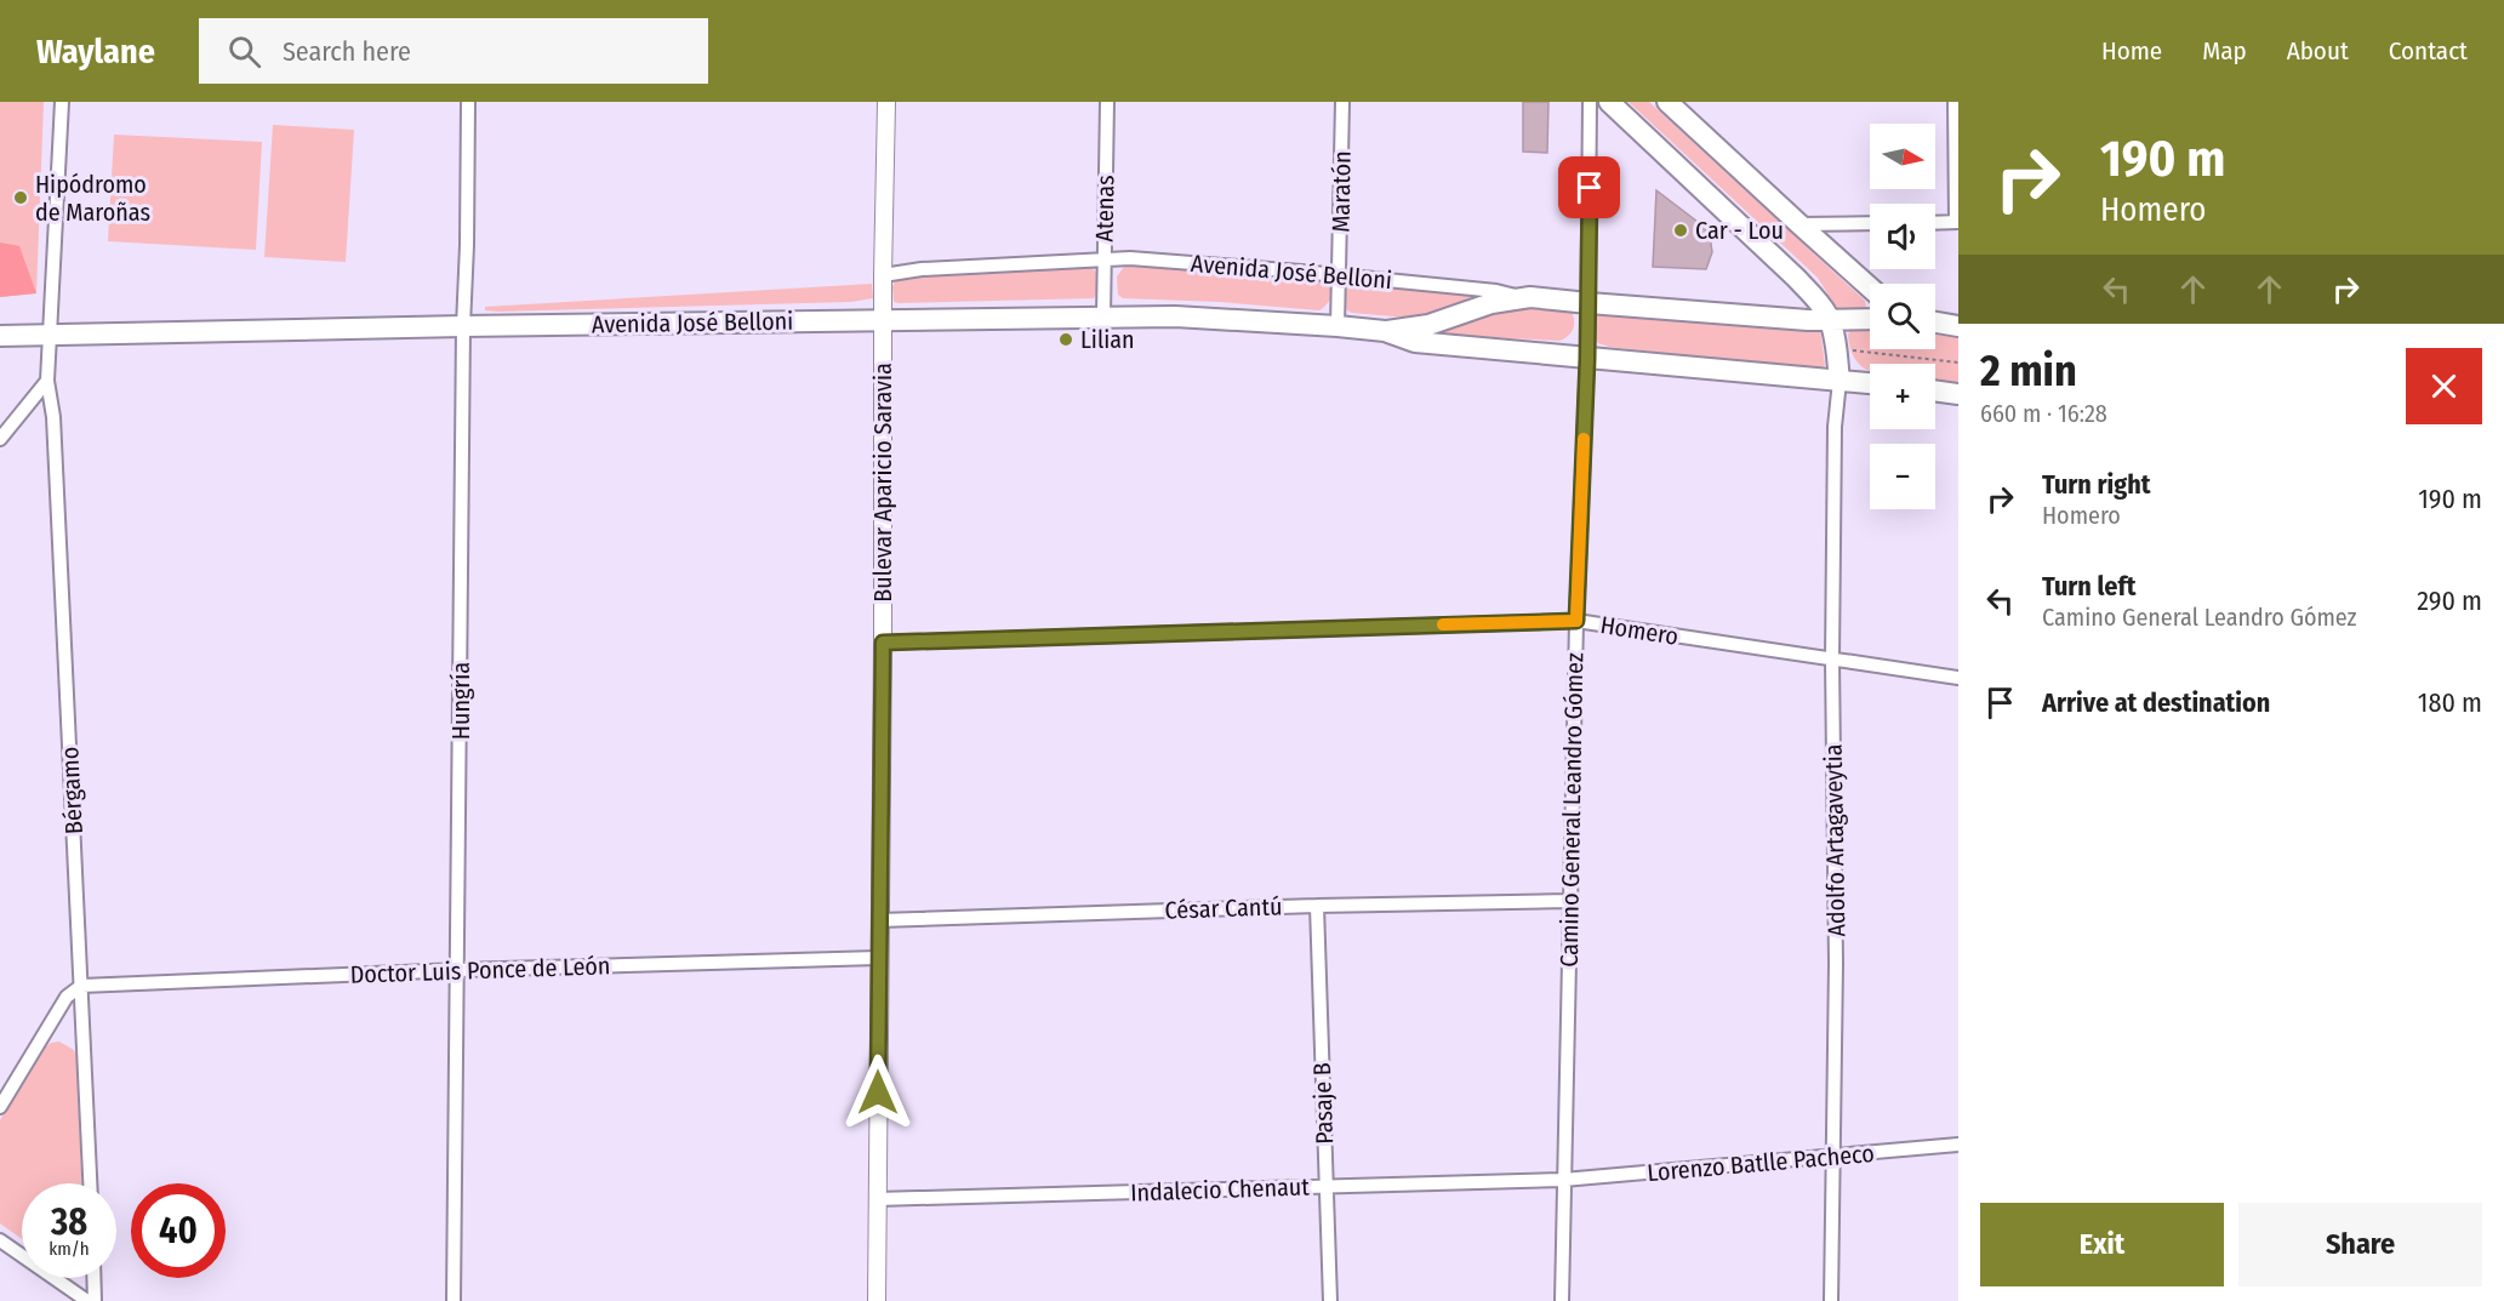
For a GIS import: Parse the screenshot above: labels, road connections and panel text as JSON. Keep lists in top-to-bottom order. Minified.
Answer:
{"streets":{"main road":["Avenida José Belloni"],"street":["Maratón","Atenas","Bulevar Aparicio Saravia","Homero","Hungría","Bérgamo","Camino General Leandro Gómez","Adolfo Artagaveytia","César Cantú","Doctor Luis Ponce de León","Pasaje B","Lorenzo Batlle Pacheco","Indalecio Chenaut"]},"crossings":[["Maratón","Avenida José Belloni"],["Atenas","Avenida José Belloni"],["Avenida José Belloni","Bulevar Aparicio Saravia"],["Avenida José Belloni","Hungría"],["Avenida José Belloni","Bérgamo"],["Avenida José Belloni","Camino General Leandro Gómez"],["Avenida José Belloni","Adolfo Artagaveytia"],["Bulevar Aparicio Saravia","Homero"],["Bulevar Aparicio Saravia","César Cantú"],["Bulevar Aparicio Saravia","Doctor Luis Ponce de León"],["Bulevar Aparicio Saravia","Indalecio Chenaut"],["Homero","Camino General Leandro Gómez"],["Homero","Adolfo Artagaveytia"],["Hungría","Doctor Luis Ponce de León"],["Bérgamo","Doctor Luis Ponce de León"],["Camino General Leandro Gómez","César Cantú"],["Camino General Leandro Gómez","Lorenzo Batlle Pacheco"],["Camino General Leandro Gómez","Indalecio Chenaut"],["Adolfo Artagaveytia","Lorenzo Batlle Pacheco"],["César Cantú","Pasaje B"],["Pasaje B","Indalecio Chenaut"],["Lorenzo Batlle Pacheco","Indalecio Chenaut"]],"places":["Hipódromo de Maroñas","Car - Lou","Lilian"],"north":"right","page":{"header":"Waylane","search":"Search here","nav":["Home","Map","About","Contact"],"turn":["190 m","Homero"],"map_buttons":["+","−"],"heading":["2 min","660 m · 16:28"],"list":[{"name":"Turn right","note":"Homero","value":"190 m"},{"name":"Turn left","note":"Camino General Leandro Gómez","value":"290 m"},{"name":"Arrive at destination","value":"180 m"}],"speed":"38 km/h","limit":"40","buttons":["Exit","Share"]}}
